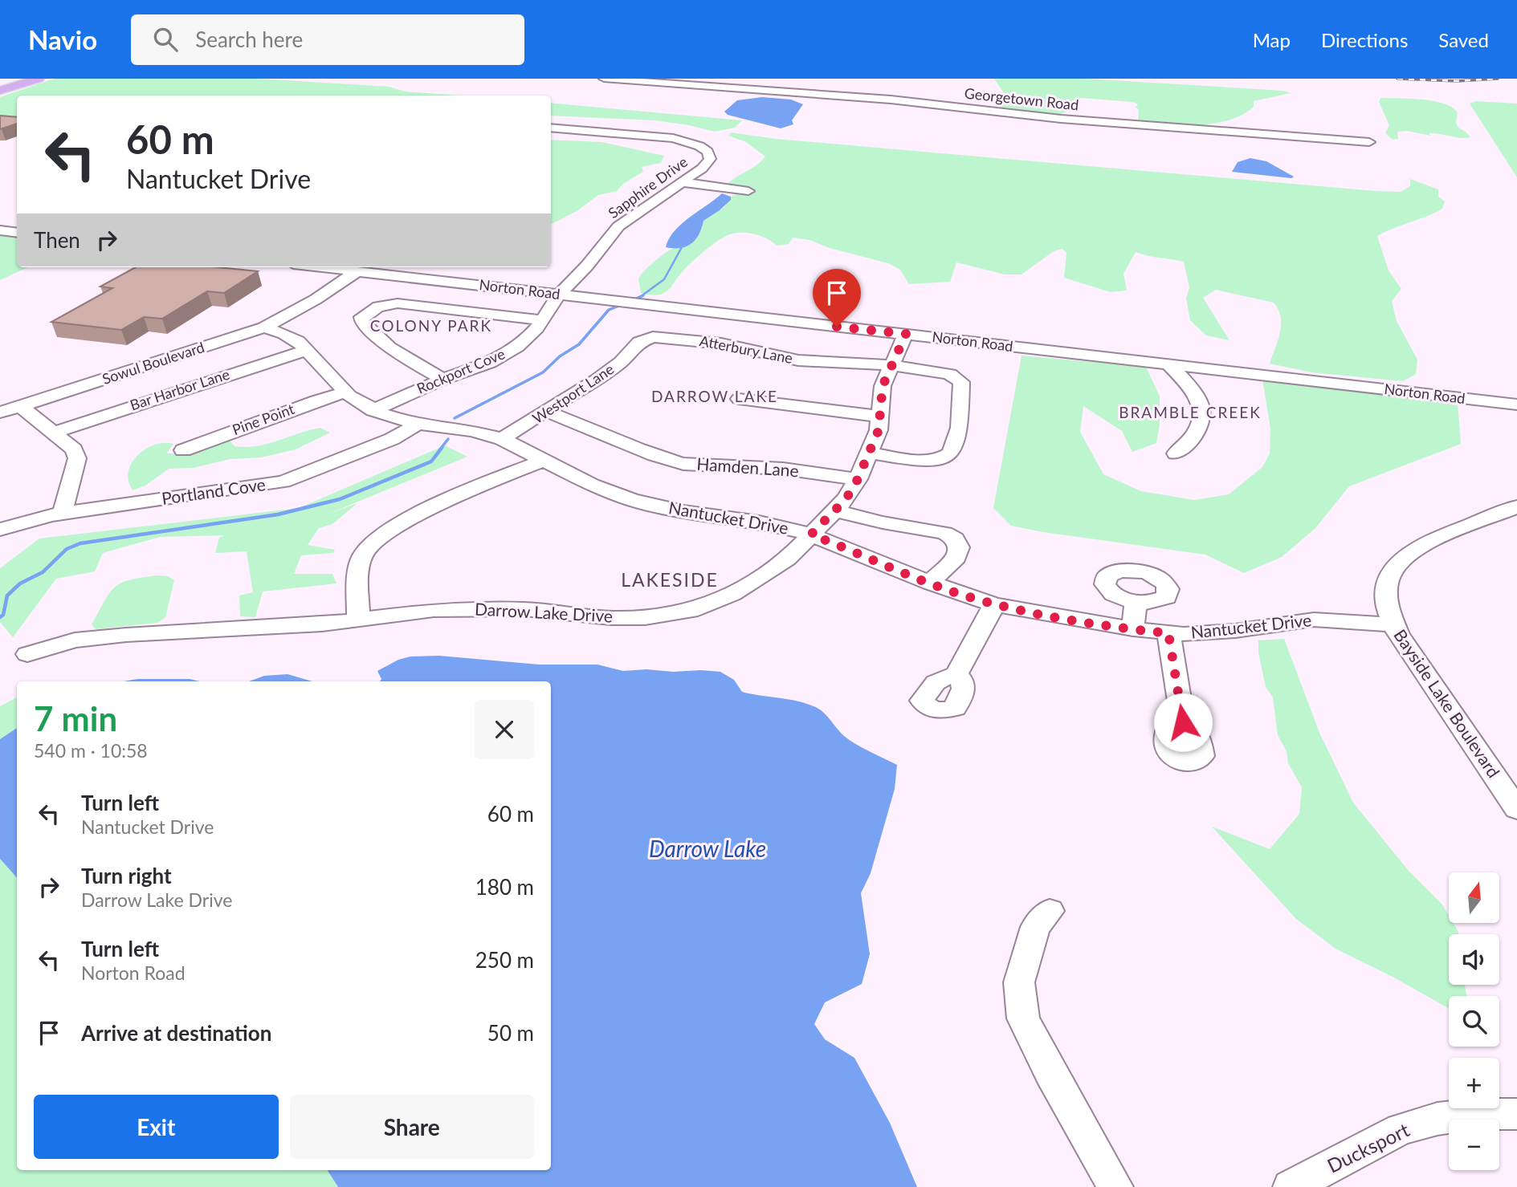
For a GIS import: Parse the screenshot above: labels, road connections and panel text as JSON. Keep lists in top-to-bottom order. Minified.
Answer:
{"streets":{"street":["Georgetown Road","Sapphire Drive","Norton Road","Atterbury Lane","Sowul Boulevard","Rockport Cove","Bar Harbor Lane","Westport Lane","Pine Point","Hamden Lane","Portland Cove","Nantucket Drive","Darrow Lake Drive","Bayside Lake Boulevard","Ducksport"]},"crossings":[["Sapphire Drive","Norton Road"],["Sapphire Drive","Rockport Cove"],["Norton Road","Sowul Boulevard"],["Norton Road","Rockport Cove"],["Norton Road","Darrow Lake Drive"],["Atterbury Lane","Westport Lane"],["Atterbury Lane","Darrow Lake Drive"],["Sowul Boulevard","Nantucket Drive"],["Rockport Cove","Nantucket Drive"],["Bar Harbor Lane","Nantucket Drive"],["Westport Lane","Hamden Lane"],["Westport Lane","Nantucket Drive"],["Pine Point","Nantucket Drive"],["Hamden Lane","Darrow Lake Drive"],["Portland Cove","Nantucket Drive"],["Nantucket Drive","Darrow Lake Drive"],["Nantucket Drive","Bayside Lake Boulevard"]],"districts":["COLONY PARK","DARROW LAKE","BRAMBLE CREEK","LAKESIDE"],"water":["Darrow Lake"],"north":"top","page":{"header":"Navio","search":"Search here","nav":["Map","Directions","Saved"],"turn":["60 m","Nantucket Drive"],"then":"Then","heading":["7 min","540 m · 10:58"],"list":[{"name":"Turn left","note":"Nantucket Drive","value":"60 m"},{"name":"Turn right","note":"Darrow Lake Drive","value":"180 m"},{"name":"Turn left","note":"Norton Road","value":"250 m"},{"name":"Arrive at destination","value":"50 m"}],"map_buttons":["+","−"],"buttons":["Exit","Share"]}}
